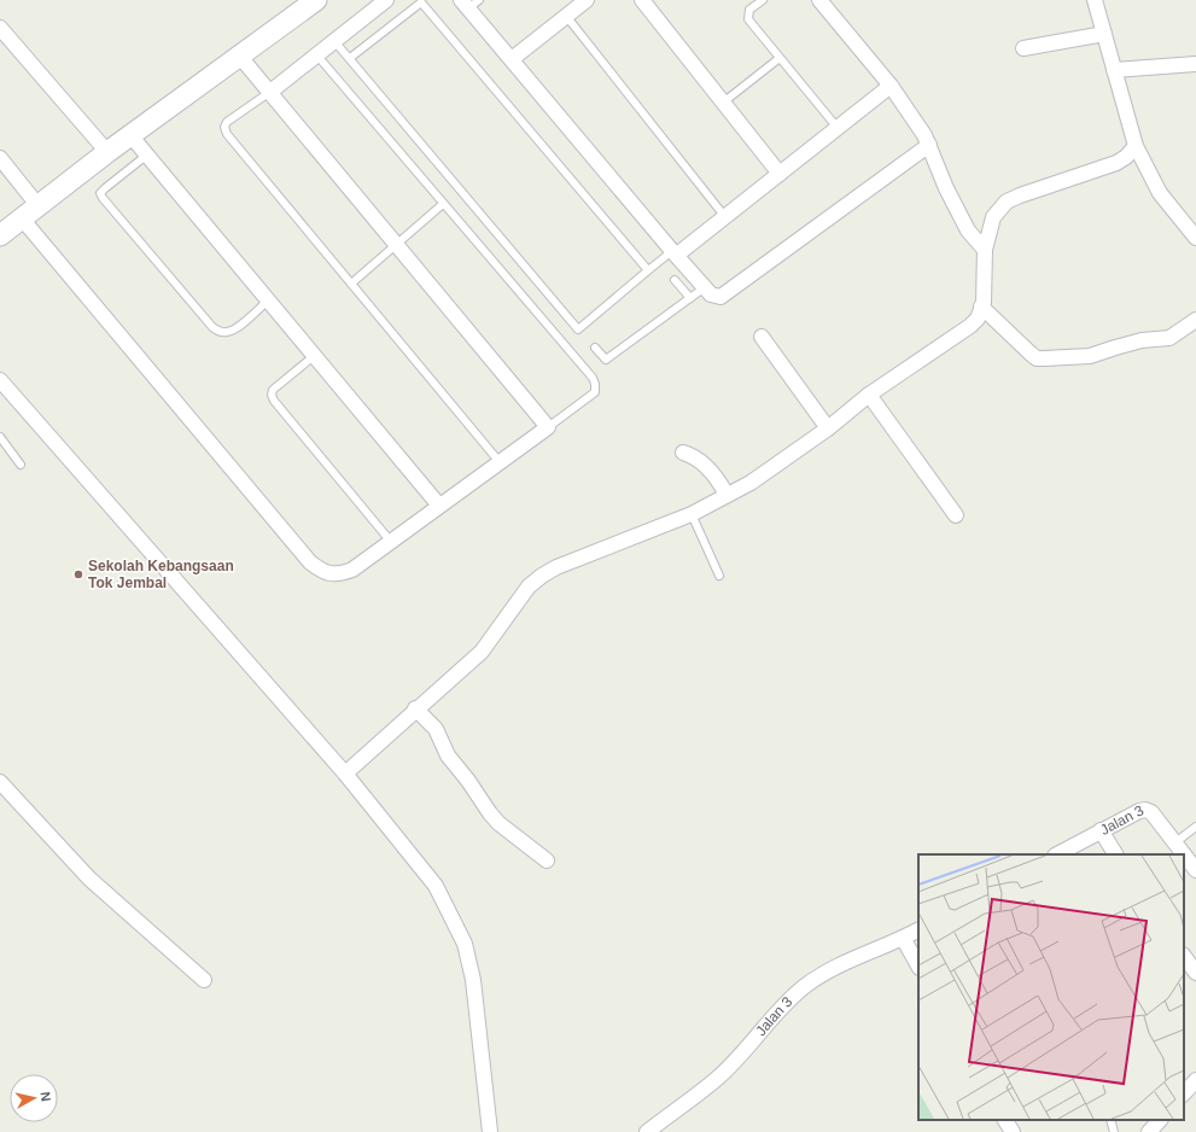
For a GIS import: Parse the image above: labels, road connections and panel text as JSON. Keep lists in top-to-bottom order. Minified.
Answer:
{"streets":{"street":["Jalan 3"]},"places":["Sekolah Kebangsaan Tok Jembal"],"north":"right"}
